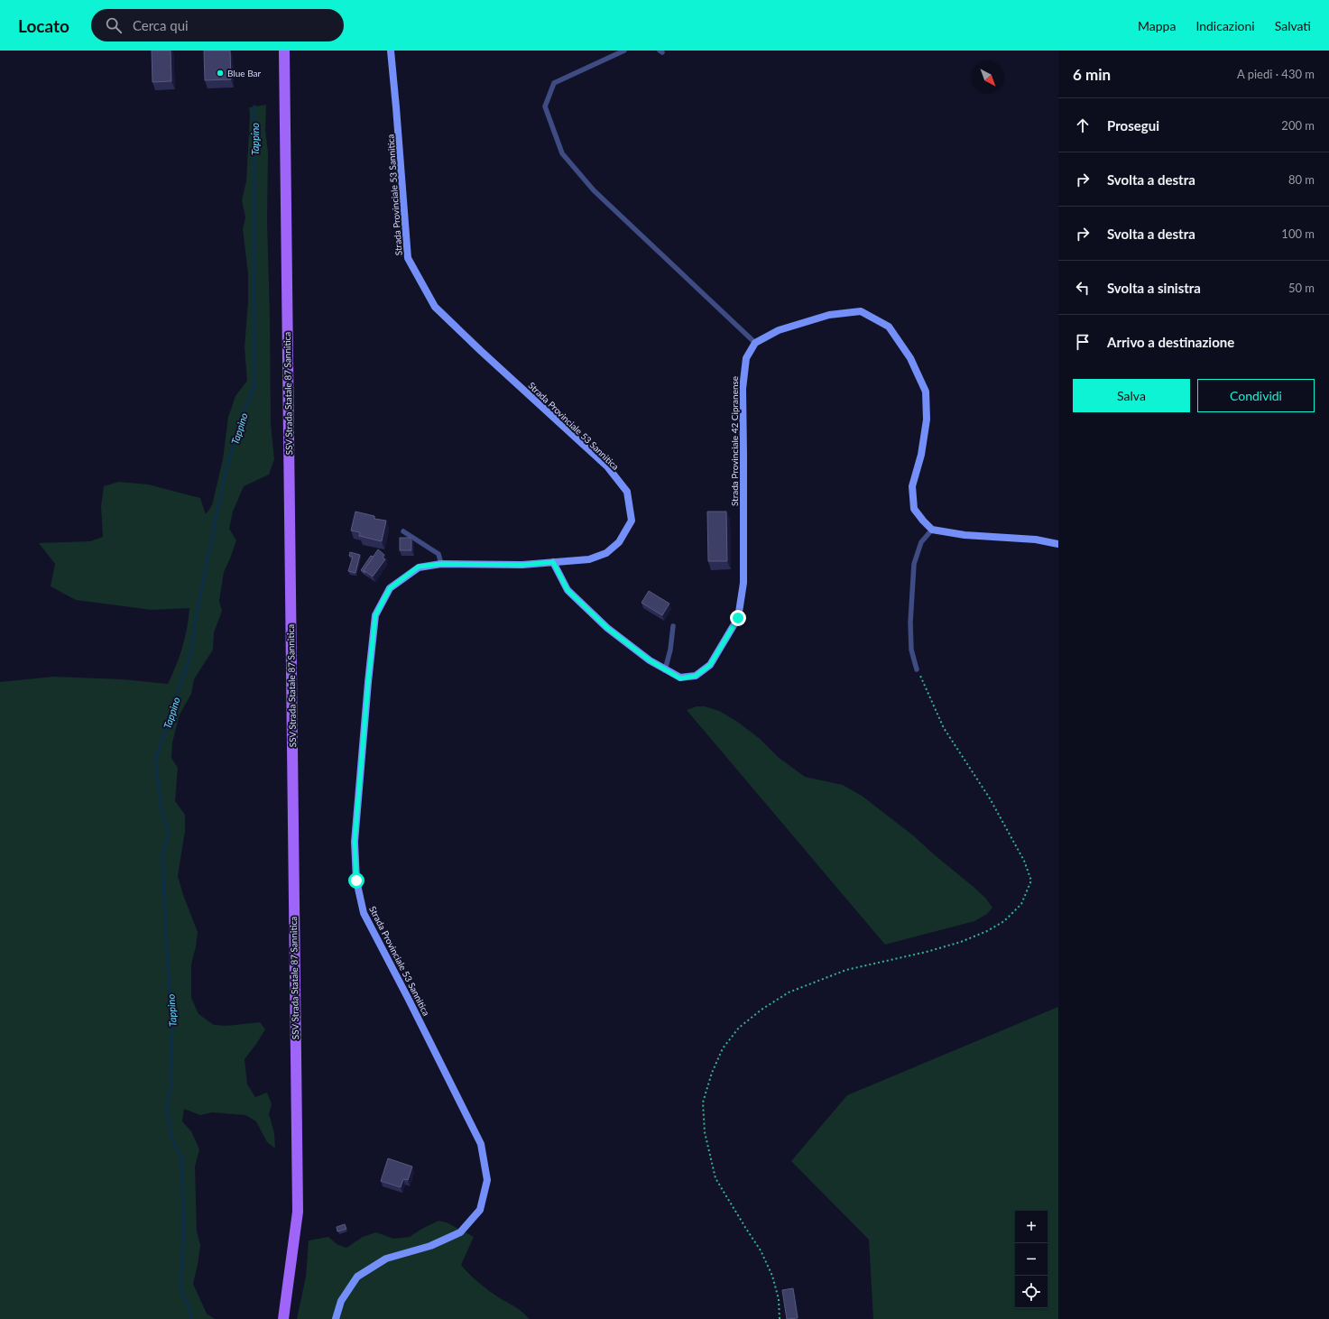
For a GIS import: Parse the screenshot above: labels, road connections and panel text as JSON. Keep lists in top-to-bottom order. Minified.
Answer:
{"streets":{"main road":["SSV Strada Statale 87 Sannitica"],"street":["Strada Provinciale 53 Sannitica","Strada Provinciale 42 Cipranense"]},"crossings":[["Strada Provinciale 53 Sannitica","Strada Provinciale 42 Cipranense"]],"water":["Tappino"],"places":["Blue Bar"],"north":"bottom right","page":{"header":"Locato","search":"Cerca qui","nav":["Mappa","Indicazioni","Salvati"],"heading":["6 min","A piedi · 430 m"],"list":[["Prosegui","200 m"],["Svolta a destra","80 m"],["Svolta a destra","100 m"],["Svolta a sinistra","50 m"],"Arrivo a destinazione"],"buttons":["Salva","Condividi"],"map_buttons":["+","−"]}}
